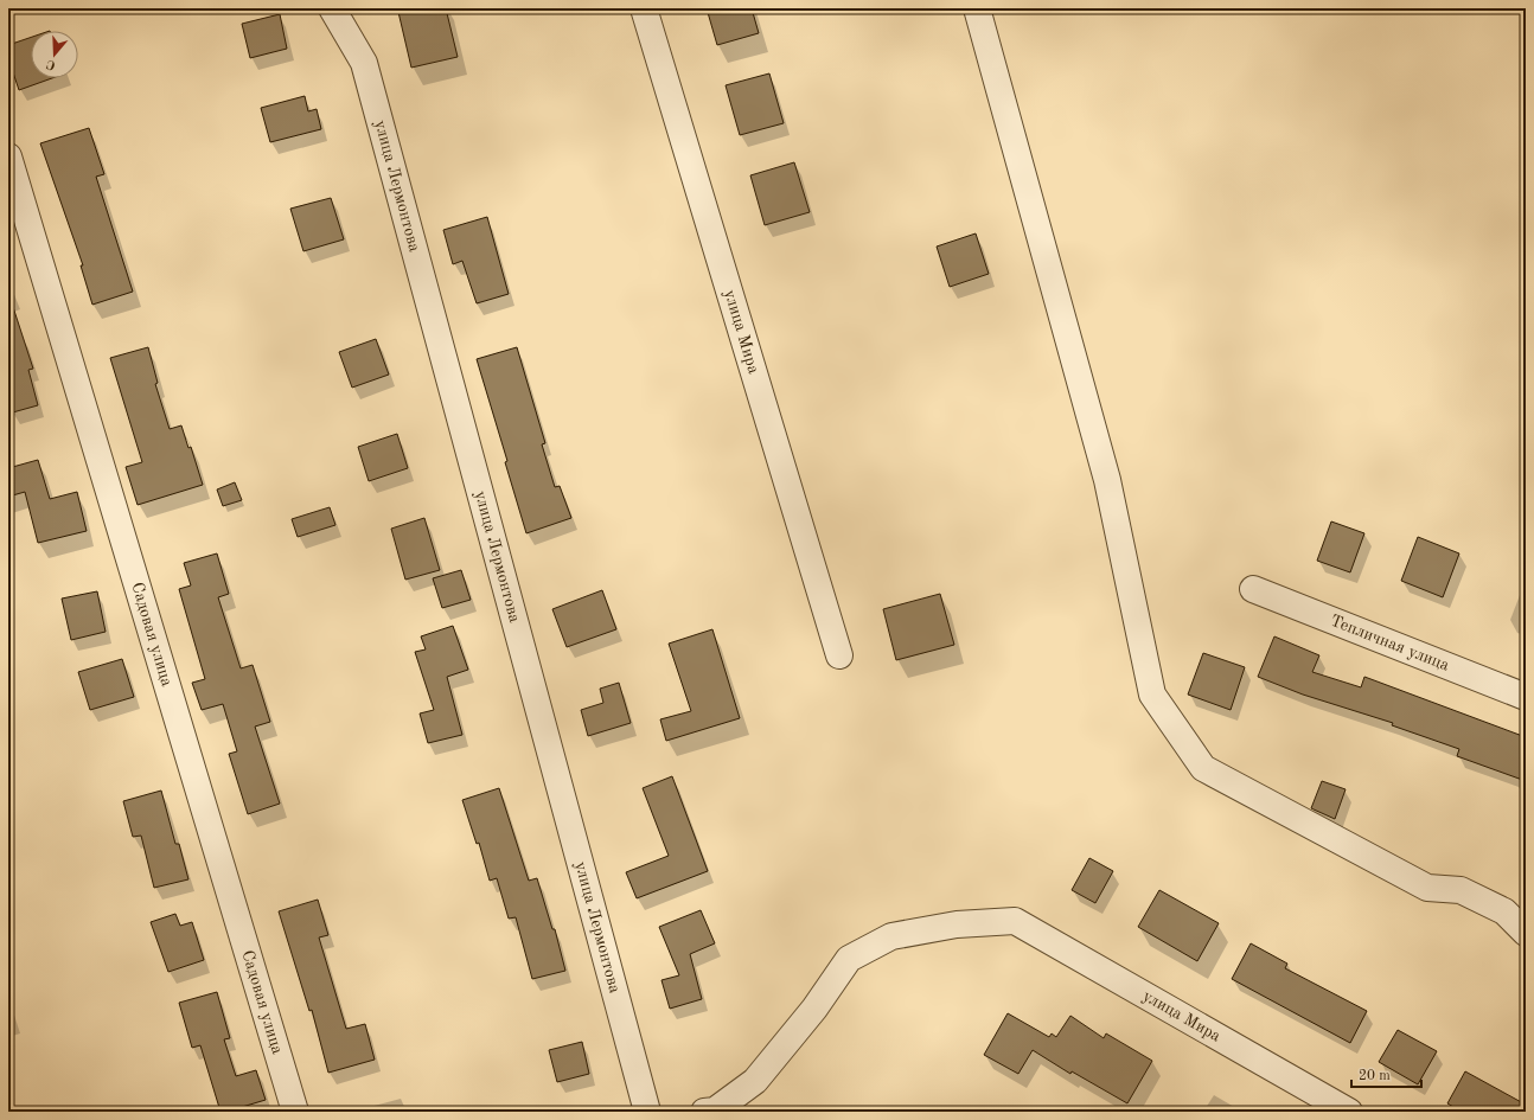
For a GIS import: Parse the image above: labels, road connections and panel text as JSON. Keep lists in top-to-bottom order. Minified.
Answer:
{"streets":{"street":["улица Лермонтова","улица Мира","Садовая улица","Тепличная улица"]},"scale_bar":"20 m","north":"bottom"}
